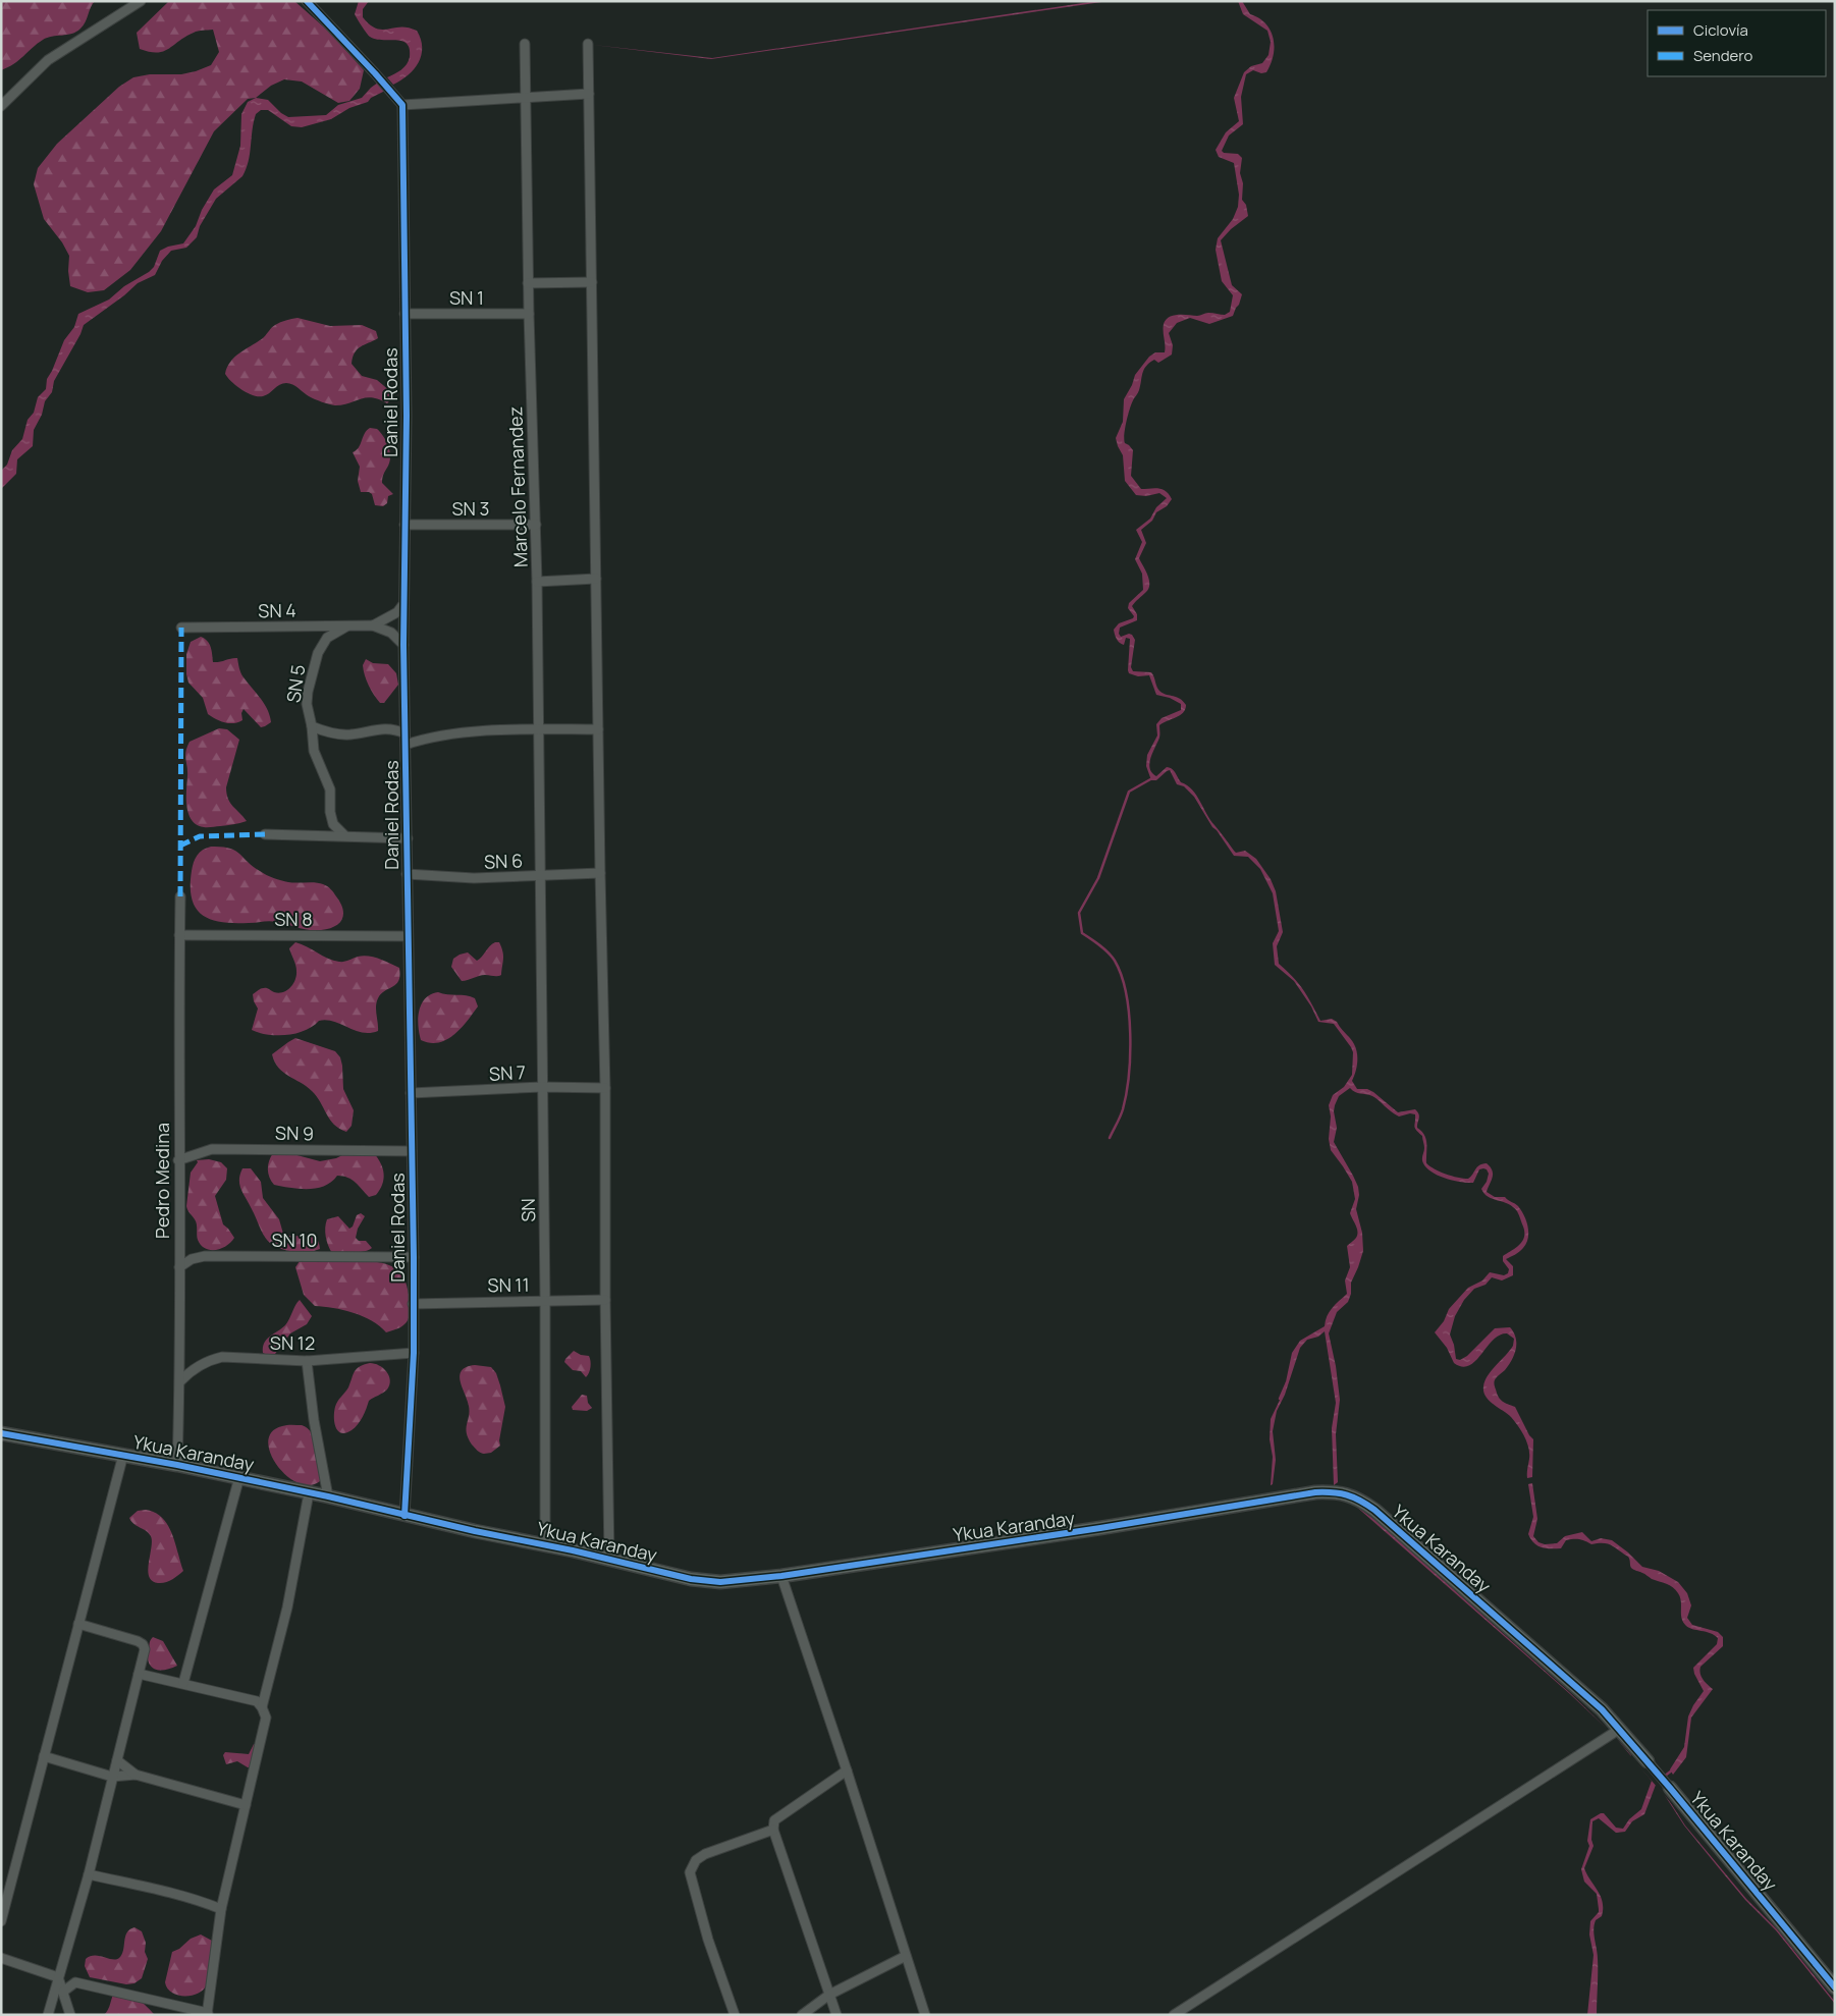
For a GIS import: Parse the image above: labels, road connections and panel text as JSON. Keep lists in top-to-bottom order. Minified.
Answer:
{"streets":{"street":["SN 1","Daniel Rodas","Marcelo Fernandez","SN 3","SN 4","SN 5","SN 6","SN 8","SN 7","SN 9","Pedro Medina","SN","SN 10","SN 11","SN 12","Ykua Karanday"]},"crossings":[["SN 1","Daniel Rodas"],["SN 1","Marcelo Fernandez"],["Daniel Rodas","SN 3"],["Daniel Rodas","SN 4"],["Daniel Rodas","SN 5"],["Daniel Rodas","SN 6"],["Daniel Rodas","SN 8"],["Daniel Rodas","SN 7"],["Daniel Rodas","SN 9"],["Daniel Rodas","SN 10"],["Daniel Rodas","SN 11"],["Daniel Rodas","SN 12"],["Daniel Rodas","Ykua Karanday"],["Marcelo Fernandez","SN 3"],["Marcelo Fernandez","SN 6"],["Marcelo Fernandez","SN"],["SN 4","SN 5"],["SN 6","SN"],["SN 8","Pedro Medina"],["SN 7","SN"],["SN 9","Pedro Medina"],["Pedro Medina","SN 10"],["Pedro Medina","SN 12"],["Pedro Medina","Ykua Karanday"],["SN","SN 11"],["SN","Ykua Karanday"]],"legend":["Ciclovía","Sendero"]}
